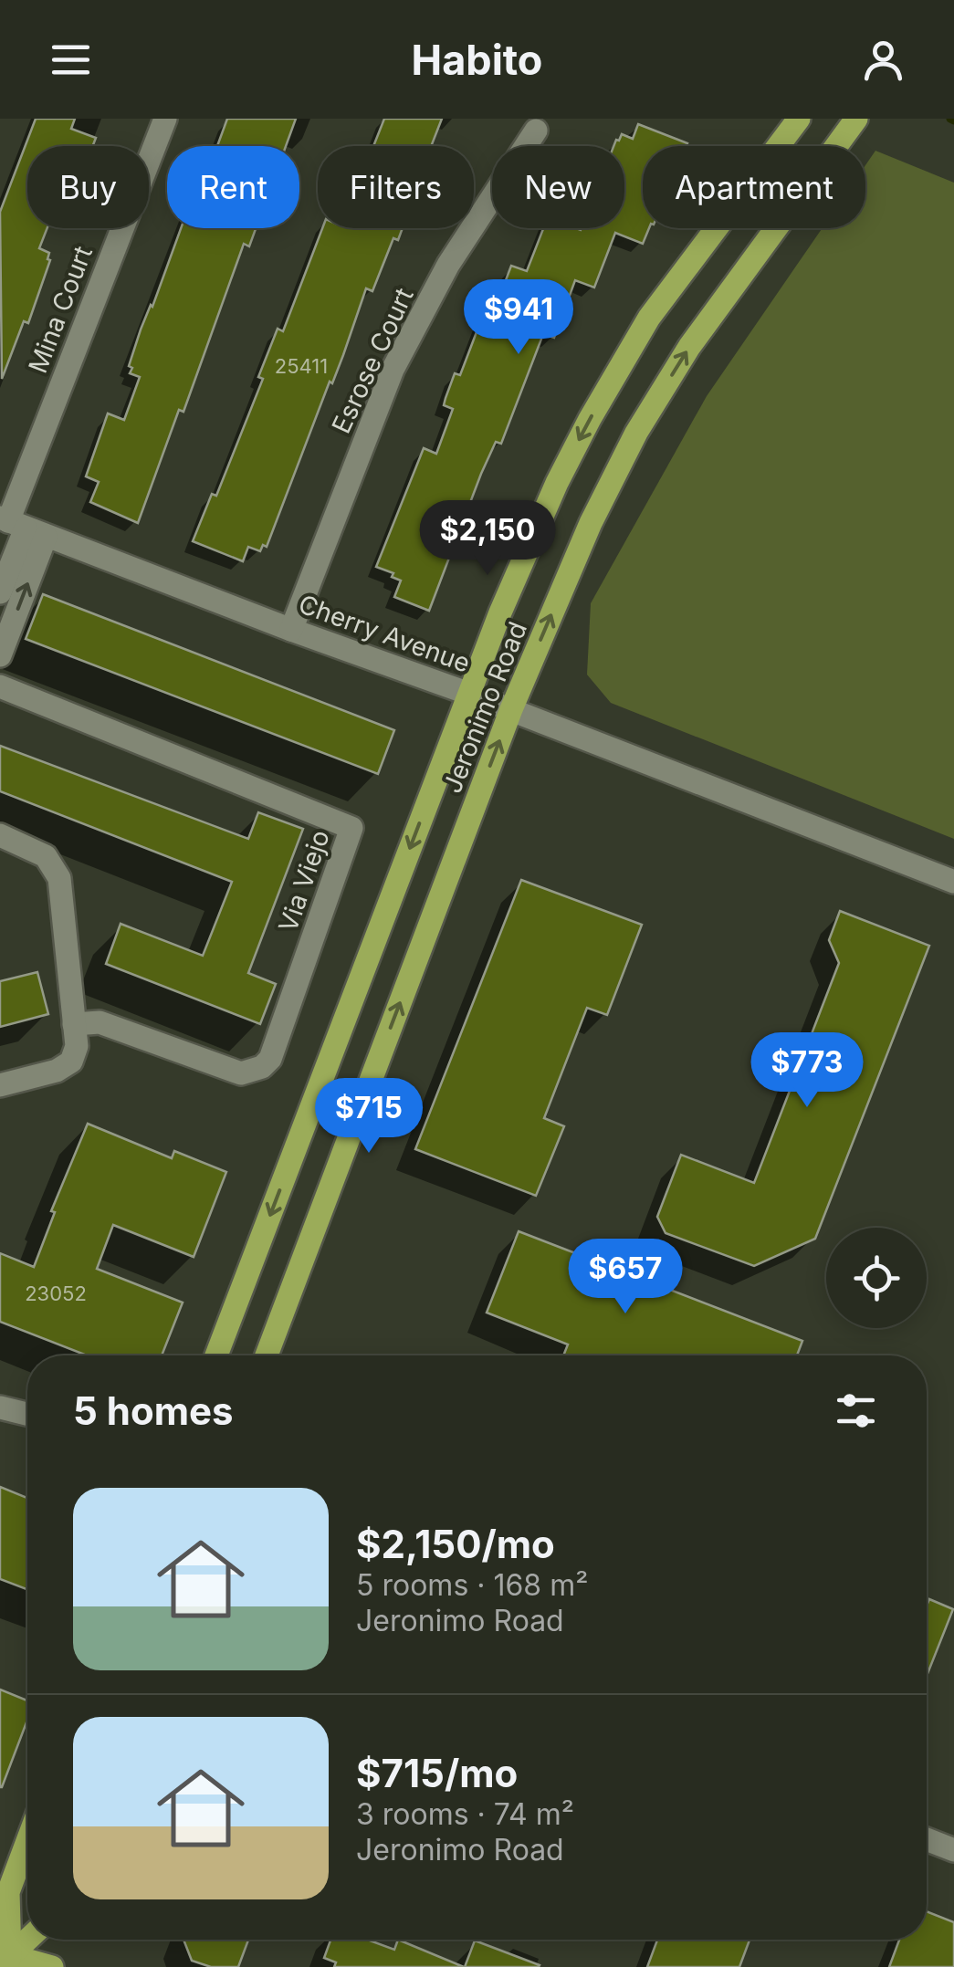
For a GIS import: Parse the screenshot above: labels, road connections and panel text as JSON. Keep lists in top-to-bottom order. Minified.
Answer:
{"streets":{"main road":["Jeronimo Road"],"street":["Mina Court","Esrose Court","Cherry Avenue","Via Viejo"]},"crossings":[["Mina Court","Cherry Avenue"],["Esrose Court","Cherry Avenue"],["Cherry Avenue","Jeronimo Road"]],"house_numbers":["25411","23052"],"page":{"header":"Habito","chip":["Buy","Rent","Filters","New","Apartment"],"price":["$941","$2,150","$773","$715","$657"],"heading":"5 homes","list":[{"name":"$2,150/mo","note":"5 rooms · 168 m² · Jeronimo Road"},{"name":"$715/mo","note":"3 rooms · 74 m² · Jeronimo Road"}]}}
